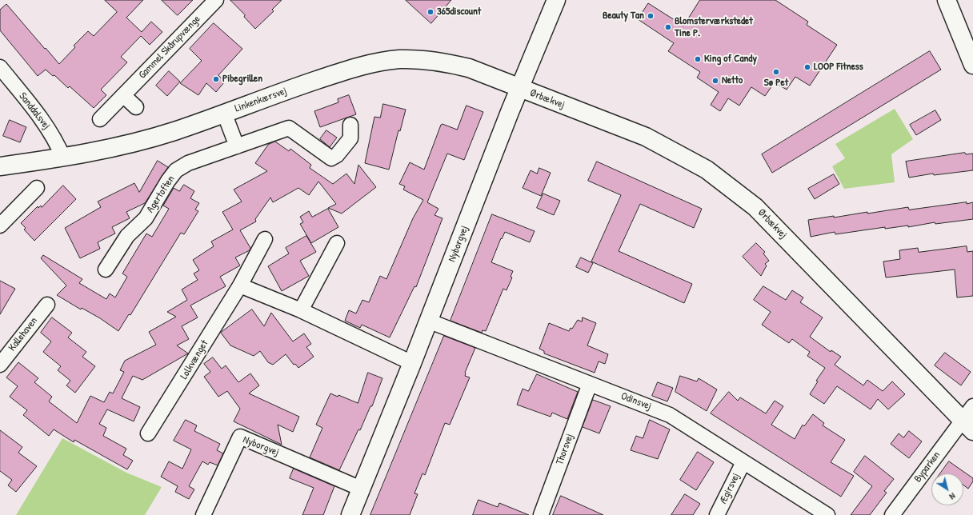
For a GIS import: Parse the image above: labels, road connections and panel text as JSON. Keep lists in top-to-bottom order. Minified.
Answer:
{"streets":{"street":["Gammel Skårupvænge","Ørbækvej","Linkenkærsvej","Sanddalsvej","Agertoften","Nyborgvej","Kallehaven","Lolkvænget","Odinsvej","Thorsvej","Byparken","Ægirsvej"]},"crossings":[["Ørbækvej","Linkenkærsvej"],["Ørbækvej","Nyborgvej"],["Ørbækvej","Byparken"],["Linkenkærsvej","Sanddalsvej"],["Linkenkærsvej","Nyborgvej"],["Nyborgvej","Odinsvej"],["Odinsvej","Thorsvej"],["Odinsvej","Ægirsvej"]],"places":["365discount","Beauty Tan","Blomsterværkstedet Tine P.","King of Candy","LOOP Fitness","Sø Pet","Pibegrillen","Netto"],"north":"bottom right"}
